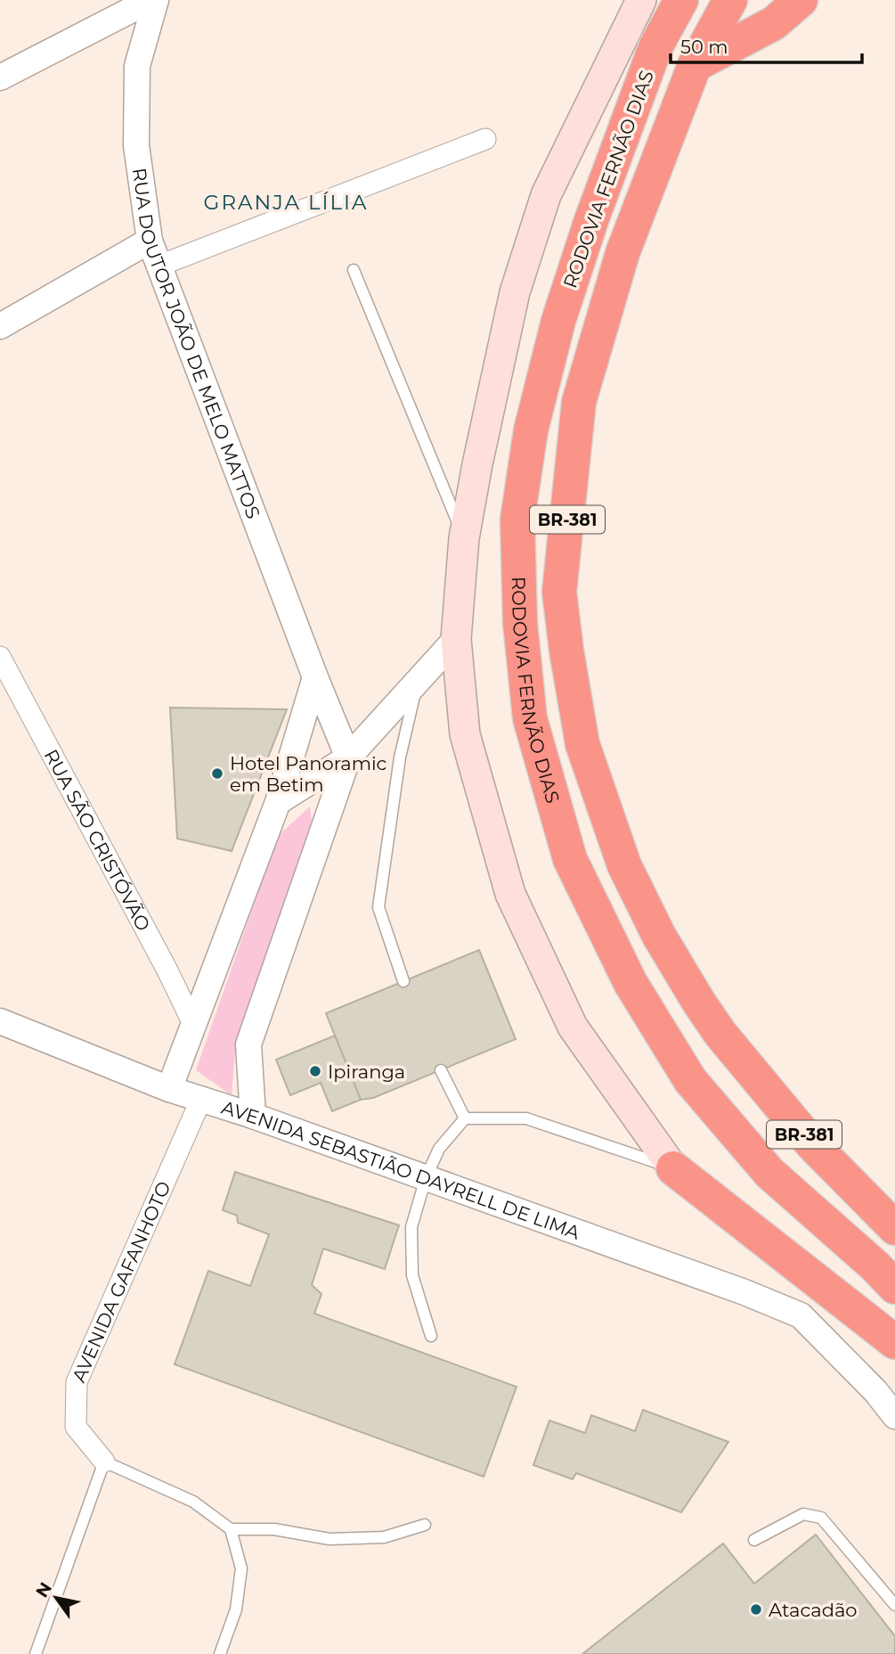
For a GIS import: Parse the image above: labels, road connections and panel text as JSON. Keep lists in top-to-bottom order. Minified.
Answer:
{"streets":{"highway":["RODOVIA FERNÃO DIAS","BR-381"],"street":["RUA DOUTOR JOÃO DE MELO MATTOS","RUA SÃO CRISTÓVÃO","AVENIDA SEBASTIÃO DAYRELL DE LIMA","AVENIDA GAFANHOTO"]},"crossings":[["AVENIDA SEBASTIÃO DAYRELL DE LIMA","AVENIDA GAFANHOTO"]],"districts":["GRANJA LÍLIA"],"places":["Hotel Panoramic em Betim","Ipiranga","Atacadão"],"scale_bar":"50 m","north":"top left"}
